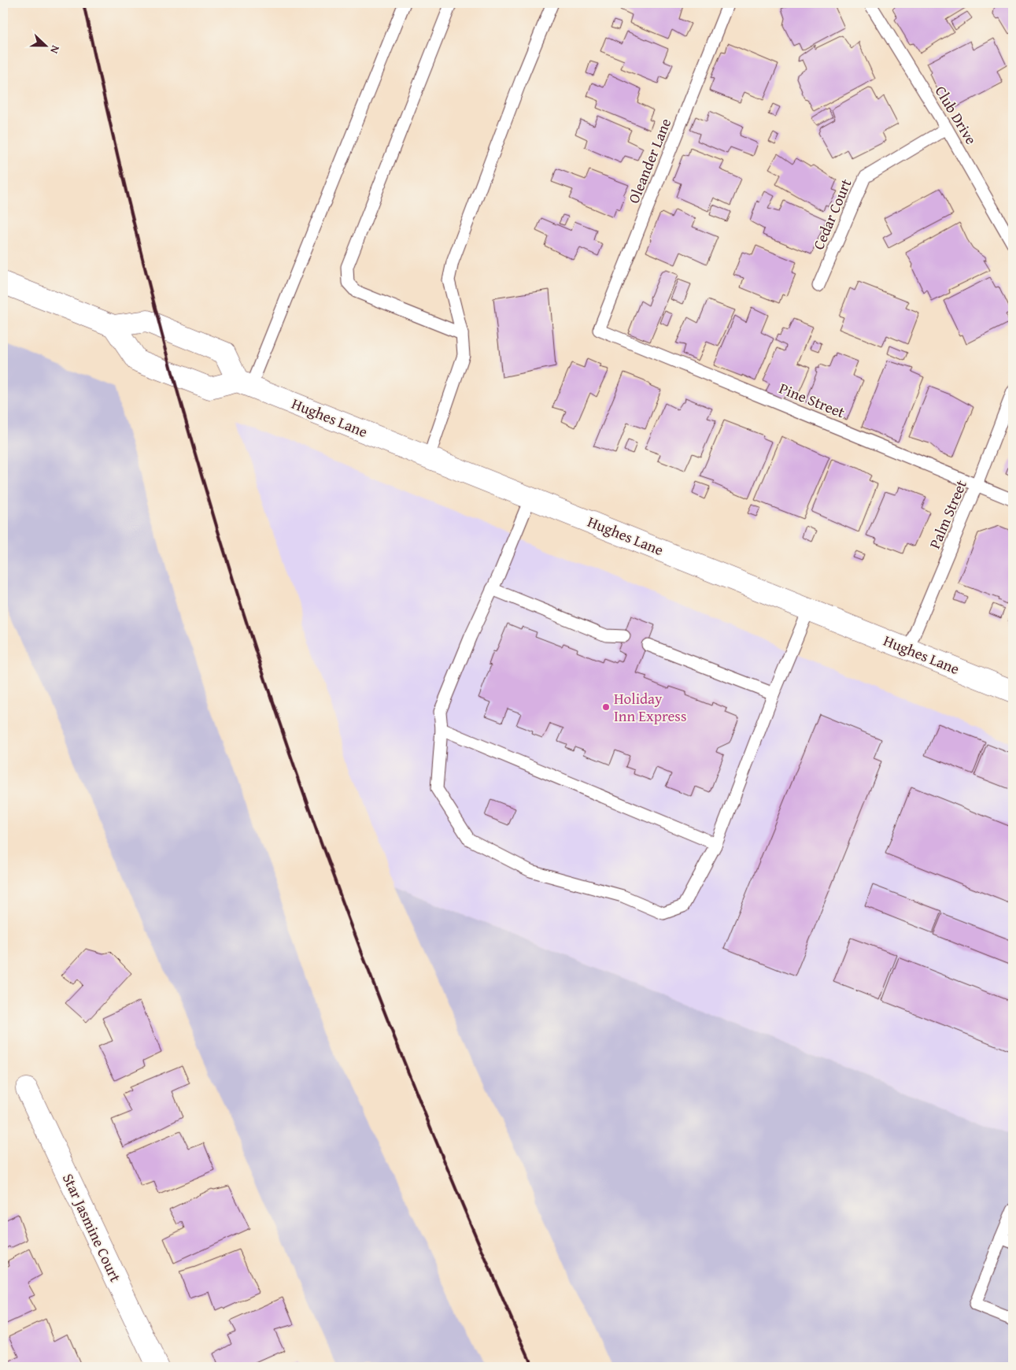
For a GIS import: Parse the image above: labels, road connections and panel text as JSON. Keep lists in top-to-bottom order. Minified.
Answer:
{"streets":{"street":["Hughes Lane","Star Jasmine Court"],"lane":["Club Drive","Oleander Lane","Cedar Court","Pine Street","Palm Street"]},"crossings":[["Club Drive","Cedar Court"],["Oleander Lane","Pine Street"],["Pine Street","Palm Street"],["Hughes Lane","Palm Street"]],"places":["Holiday Inn Express"],"north":"right"}
